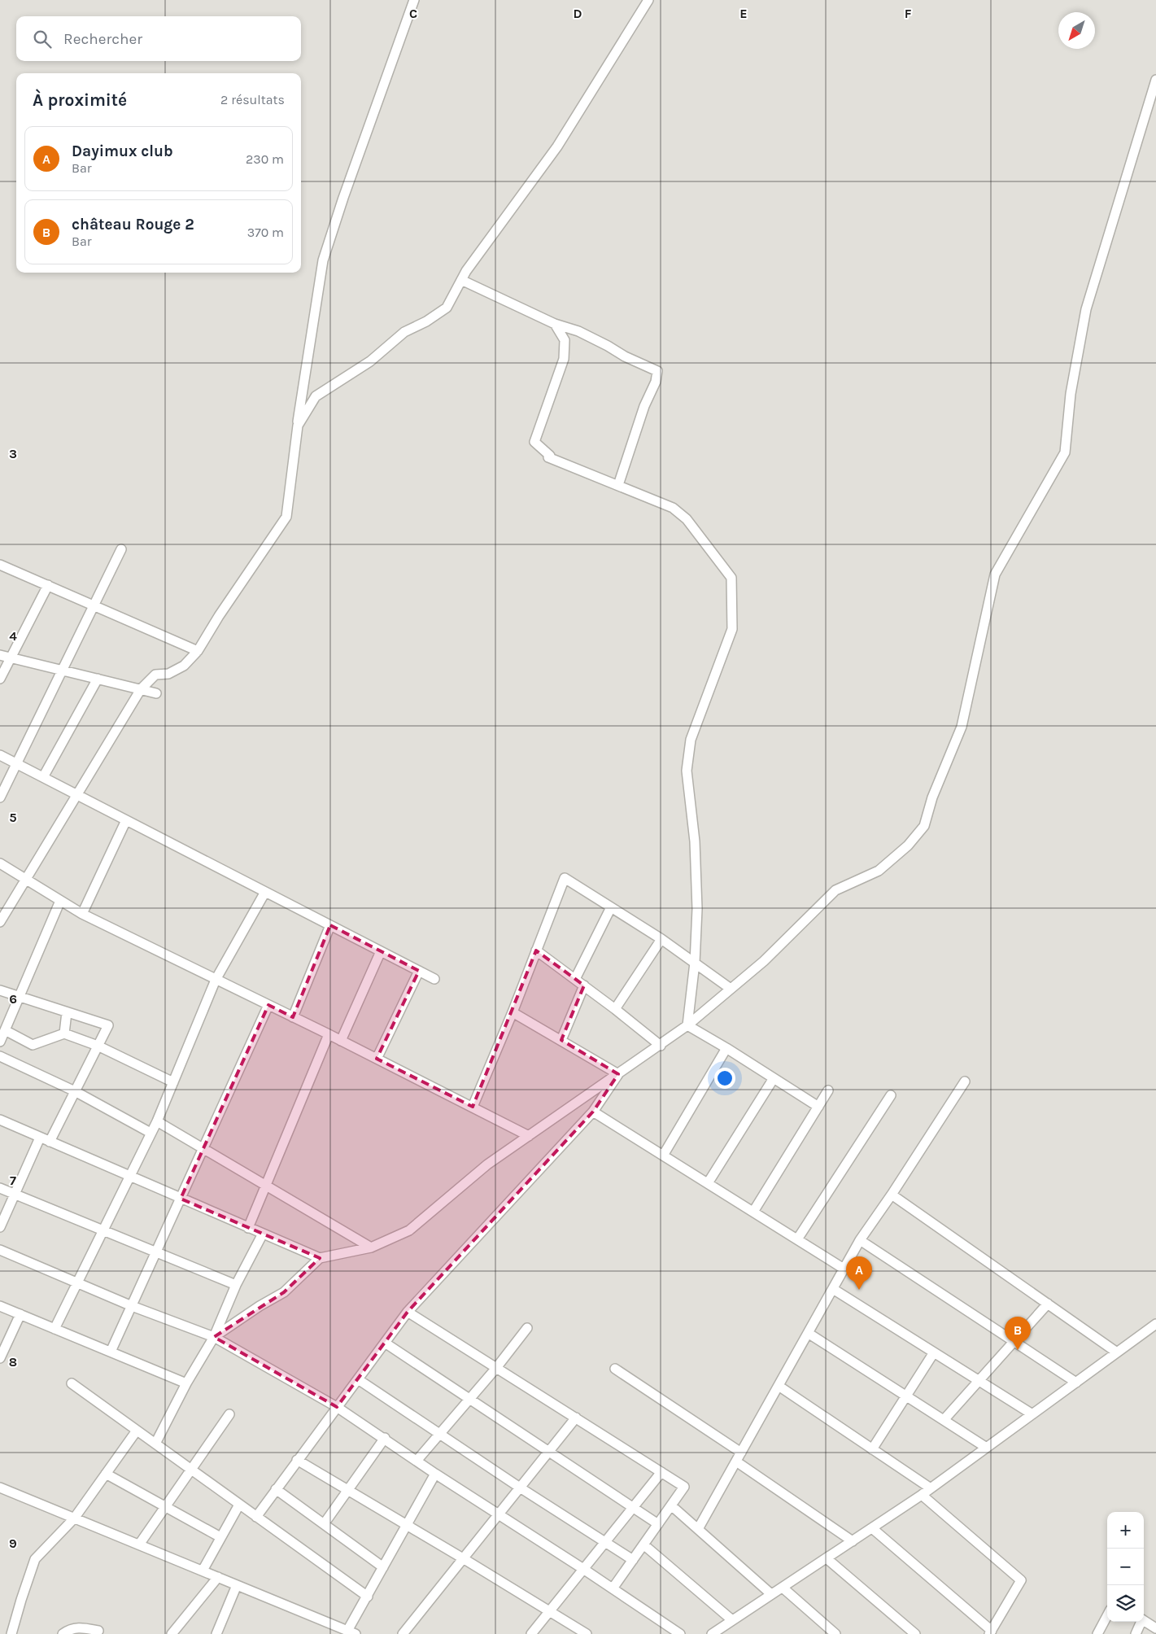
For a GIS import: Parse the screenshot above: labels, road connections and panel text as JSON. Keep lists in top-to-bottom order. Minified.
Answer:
{"north":"bottom left","page":{"search":"Rechercher","heading":["À proximité","2 résultats"],"list":[{"mark":"A","name":"Dayimux club","note":"Bar","value":"230 m"},{"mark":"B","name":"château Rouge 2","note":"Bar","value":"370 m"}],"pins":["A","B"],"map_buttons":["+","−"]},"grid":{"columns":["C","D","E","F"],"rows":["3","4","5","6","7","8","9"]}}
